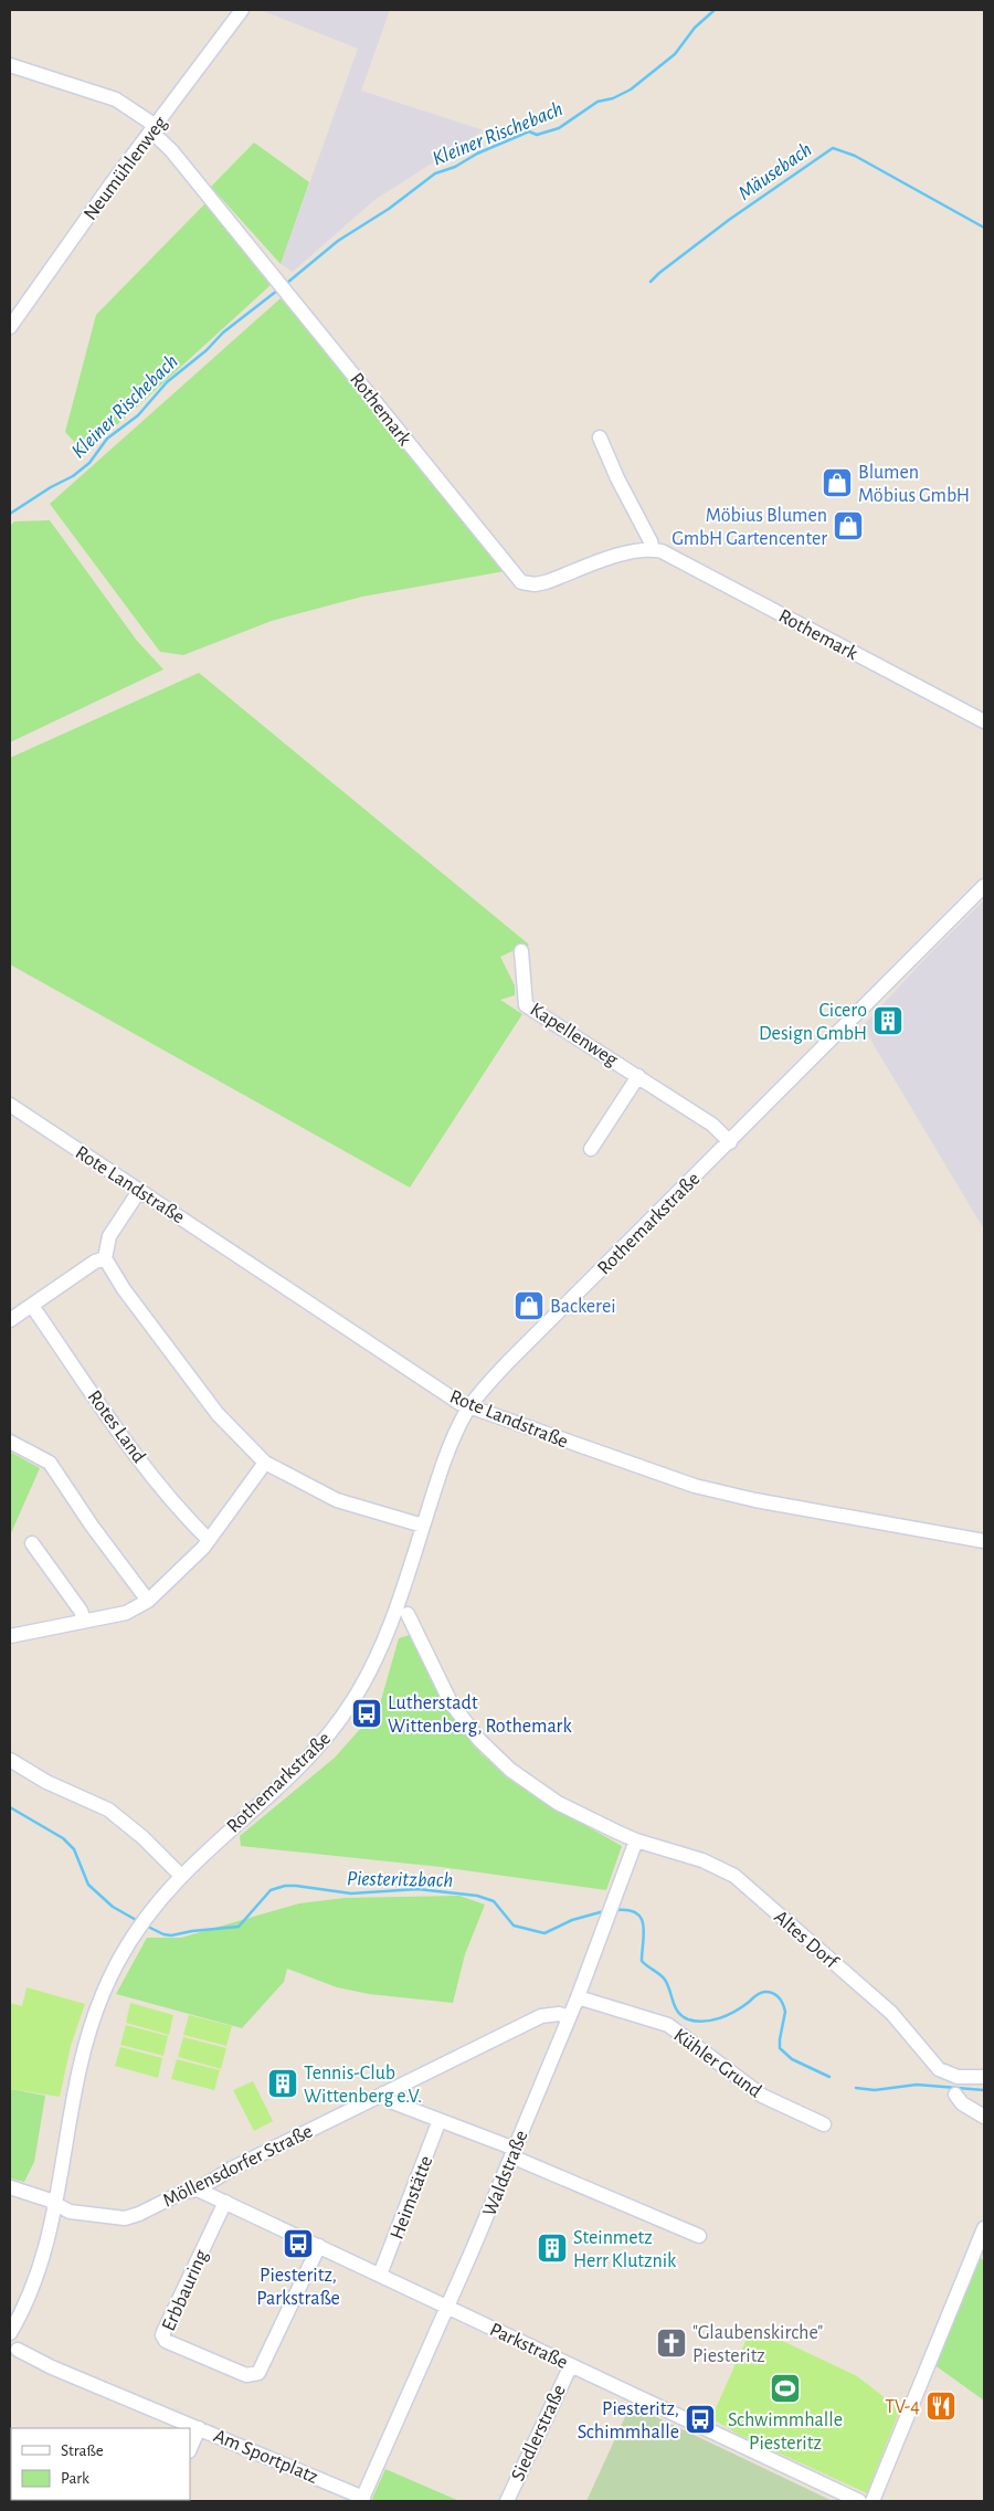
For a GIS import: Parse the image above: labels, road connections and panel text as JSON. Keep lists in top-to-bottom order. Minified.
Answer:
{"streets":{"street":["Neumühlenweg","Rothemark","Kapellenweg","Rote Landstraße","Rothemarkstraße","Rotes Land","Altes Dorf","Kühler Grund","Möllensdorfer Straße","Waldstraße","Heimstätte","Erbbauring","Parkstraße","Siedlerstraße","Am Sportplatz"]},"crossings":[["Neumühlenweg","Rothemark"],["Kapellenweg","Rothemarkstraße"],["Rote Landstraße","Rothemarkstraße"],["Rothemarkstraße","Möllensdorfer Straße"],["Altes Dorf","Waldstraße"],["Kühler Grund","Waldstraße"],["Möllensdorfer Straße","Waldstraße"],["Möllensdorfer Straße","Parkstraße"],["Waldstraße","Parkstraße"],["Waldstraße","Am Sportplatz"],["Heimstätte","Parkstraße"],["Erbbauring","Parkstraße"],["Parkstraße","Siedlerstraße"]],"water":["Kleiner Rischebach","Mäusebach","Piesteritzbach"],"places":{"shop":["Blumen Möbius GmbH","Möbius Blumen GmbH Gartencenter","Backerei"],"building":["Cicero Design GmbH","Tennis-Club Wittenberg e.V.","Steinmetz Herr Klutznik"],"bus stop":["Lutherstadt Wittenberg, Rothemark","Piesteritz, Parkstraße","Piesteritz, Schimmhalle"],"church":["\"Glaubenskirche\" Piesteritz"],"sports":["Schwimmhalle Piesteritz"],"restaurant":["TV-4"]},"legend":["Straße","Park"]}
